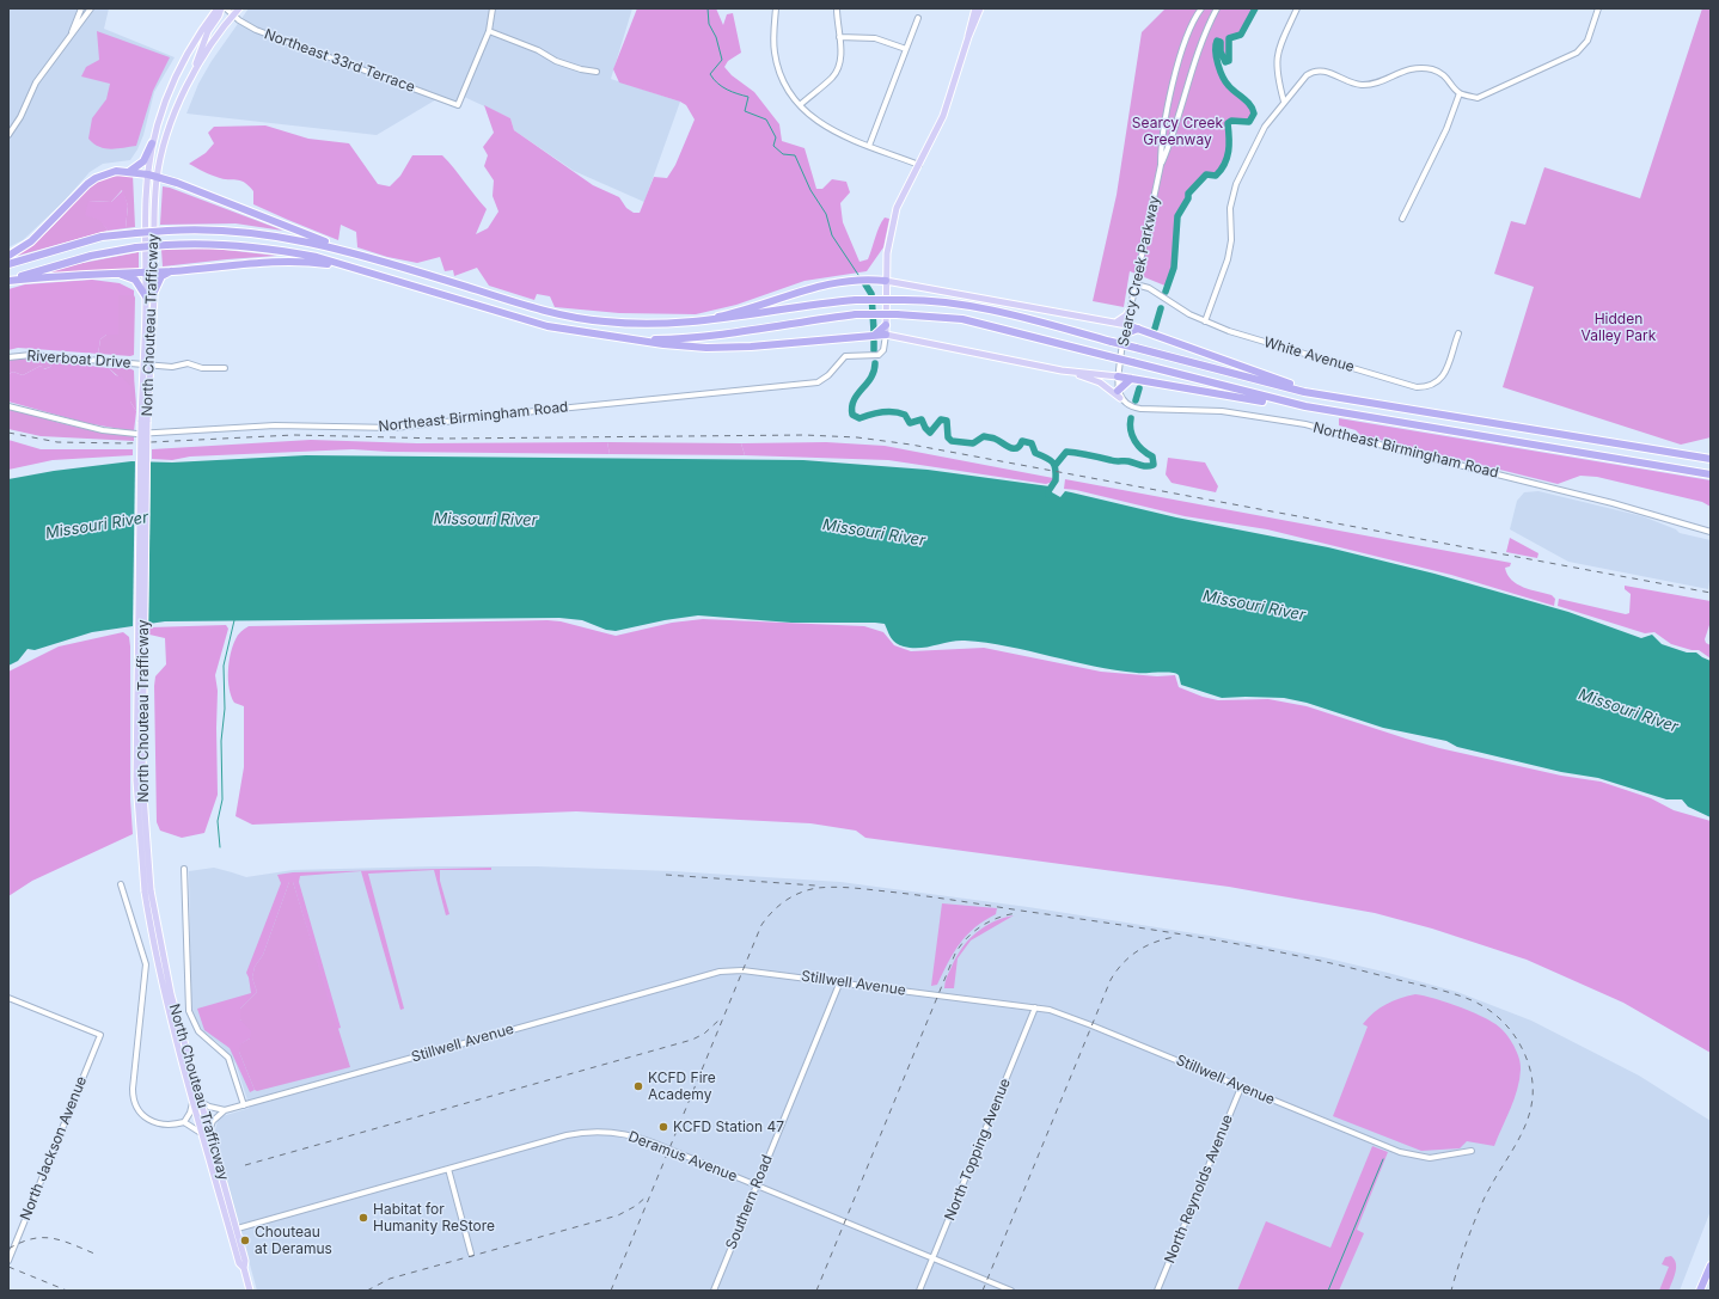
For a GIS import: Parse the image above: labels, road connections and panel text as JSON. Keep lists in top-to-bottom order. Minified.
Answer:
{"streets":{"main road":["North Chouteau Trafficway"],"street":["Northeast 33rd Terrace","Searcy Creek Parkway","White Avenue","Riverboat Drive","Northeast Birmingham Road","Stillwell Avenue","North Jackson Avenue","North Topping Avenue","Deramus Avenue","North Reynolds Avenue","Southern Road"]},"crossings":[["Searcy Creek Parkway","White Avenue"],["North Chouteau Trafficway","Riverboat Drive"],["North Chouteau Trafficway","Stillwell Avenue"],["North Chouteau Trafficway","Deramus Avenue"],["Stillwell Avenue","North Topping Avenue"],["Stillwell Avenue","North Reynolds Avenue"],["Stillwell Avenue","Southern Road"],["North Topping Avenue","Deramus Avenue"],["Deramus Avenue","Southern Road"]],"water":["Missouri River"],"parks":["Searcy Creek Greenway","Hidden Valley Park"],"places":["KCFD Fire Academy","KCFD Station 47","Habitat for Humanity ReStore","Chouteau at Deramus"]}
